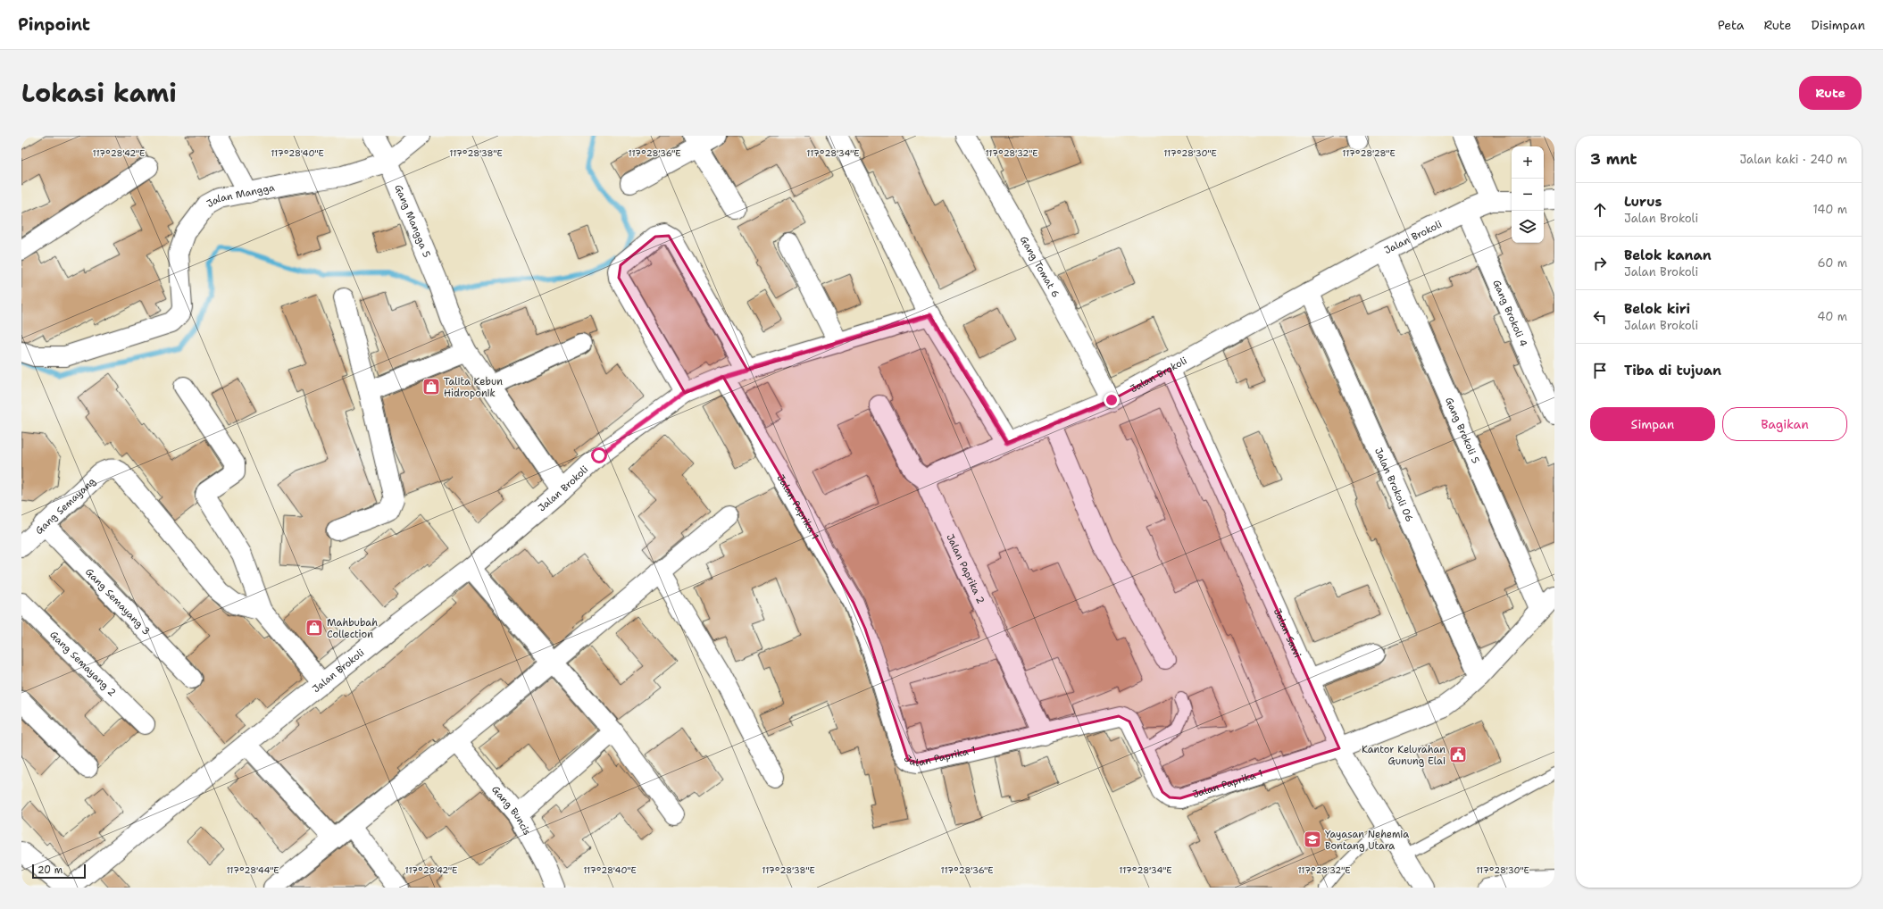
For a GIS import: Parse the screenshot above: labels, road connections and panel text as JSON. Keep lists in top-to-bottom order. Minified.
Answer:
{"streets":{"street":["Jalan Mangga","Gang Mangga 5","Jalan Brokoli","Gang Tomat 6","Gang Brokoli 4","Gang Brokoli 5","Jalan Brokoli 06","Gang Semayang","Jalan Paprika 1","Jalan Paprika 2","Gang Semayang 3","Jalan Sawi","Gang Semayang 2","Gang Buncis"]},"crossings":[["Jalan Mangga","Gang Mangga 5"],["Gang Mangga 5","Jalan Brokoli"],["Jalan Brokoli","Gang Tomat 6"],["Jalan Brokoli","Gang Brokoli 4"],["Jalan Brokoli","Gang Brokoli 5"],["Jalan Brokoli","Jalan Brokoli 06"],["Jalan Brokoli","Jalan Paprika 1"],["Jalan Brokoli","Jalan Sawi"],["Gang Brokoli 5","Jalan Paprika 1"],["Jalan Brokoli 06","Jalan Paprika 1"],["Gang Semayang","Gang Semayang 3"],["Jalan Paprika 1","Jalan Paprika 2"],["Jalan Paprika 1","Jalan Sawi"]],"places":{"shop":["Talita Kebun Hidroponik","Mahbubah Collection"],"public building":["Kantor Kelurahan Gunung Elai"],"school or university":["Yayasan Nehemia Bontang Utara"]},"scale_bar":"20 m","page":{"header":"Pinpoint","nav":["Peta","Rute","Disimpan"],"title":"Lokasi kami","buttons":["Rute",["Simpan","Bagikan"]],"heading":["3 mnt","Jalan kaki · 240 m"],"map_buttons":["+","−"],"list":[["Lurus","Jalan Brokoli","140 m"],["Belok kanan","Jalan Brokoli","60 m"],["Belok kiri","Jalan Brokoli","40 m"],"Tiba di tujuan"],"scale":"20 m"},"coordinates":["117°28'42\"E","117°28'40\"E","117°28'38\"E","117°28'36\"E","117°28'34\"E","117°28'32\"E","117°28'30\"E","117°28'28\"E","117°28'44\"E"]}
